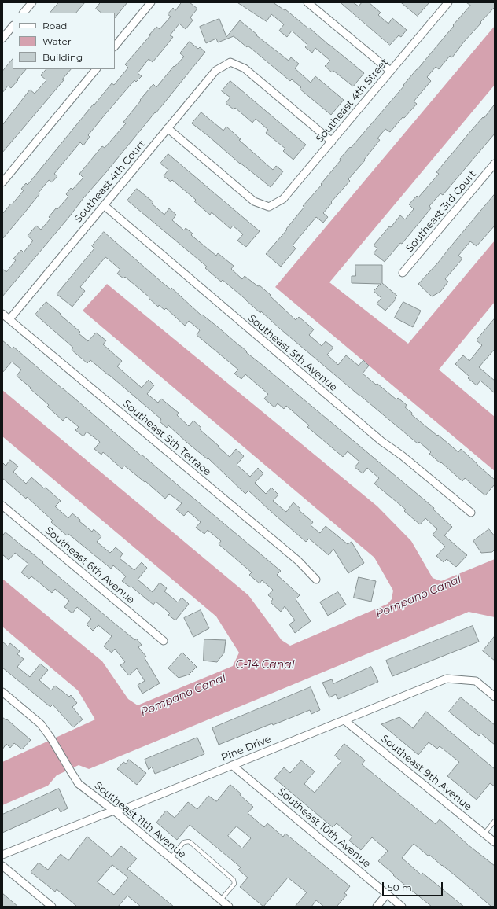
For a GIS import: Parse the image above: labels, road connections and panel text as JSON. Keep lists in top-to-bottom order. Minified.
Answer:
{"streets":{"street":["Southeast 4th Street","Southeast 4th Court","Southeast 3rd Court","Southeast 5th Avenue","Southeast 5th Terrace","Southeast 6th Avenue","Pine Drive","Southeast 9th Avenue","Southeast 11th Avenue","Southeast 10th Avenue"]},"crossings":[["Southeast 4th Street","Southeast 4th Court"],["Southeast 4th Court","Southeast 5th Avenue"],["Southeast 4th Court","Southeast 5th Terrace"],["Pine Drive","Southeast 9th Avenue"],["Pine Drive","Southeast 11th Avenue"],["Pine Drive","Southeast 10th Avenue"]],"water":["Pompano Canal","C-14 Canal"],"legend":["Road","Water","Building"],"scale_bar":"50 m"}
